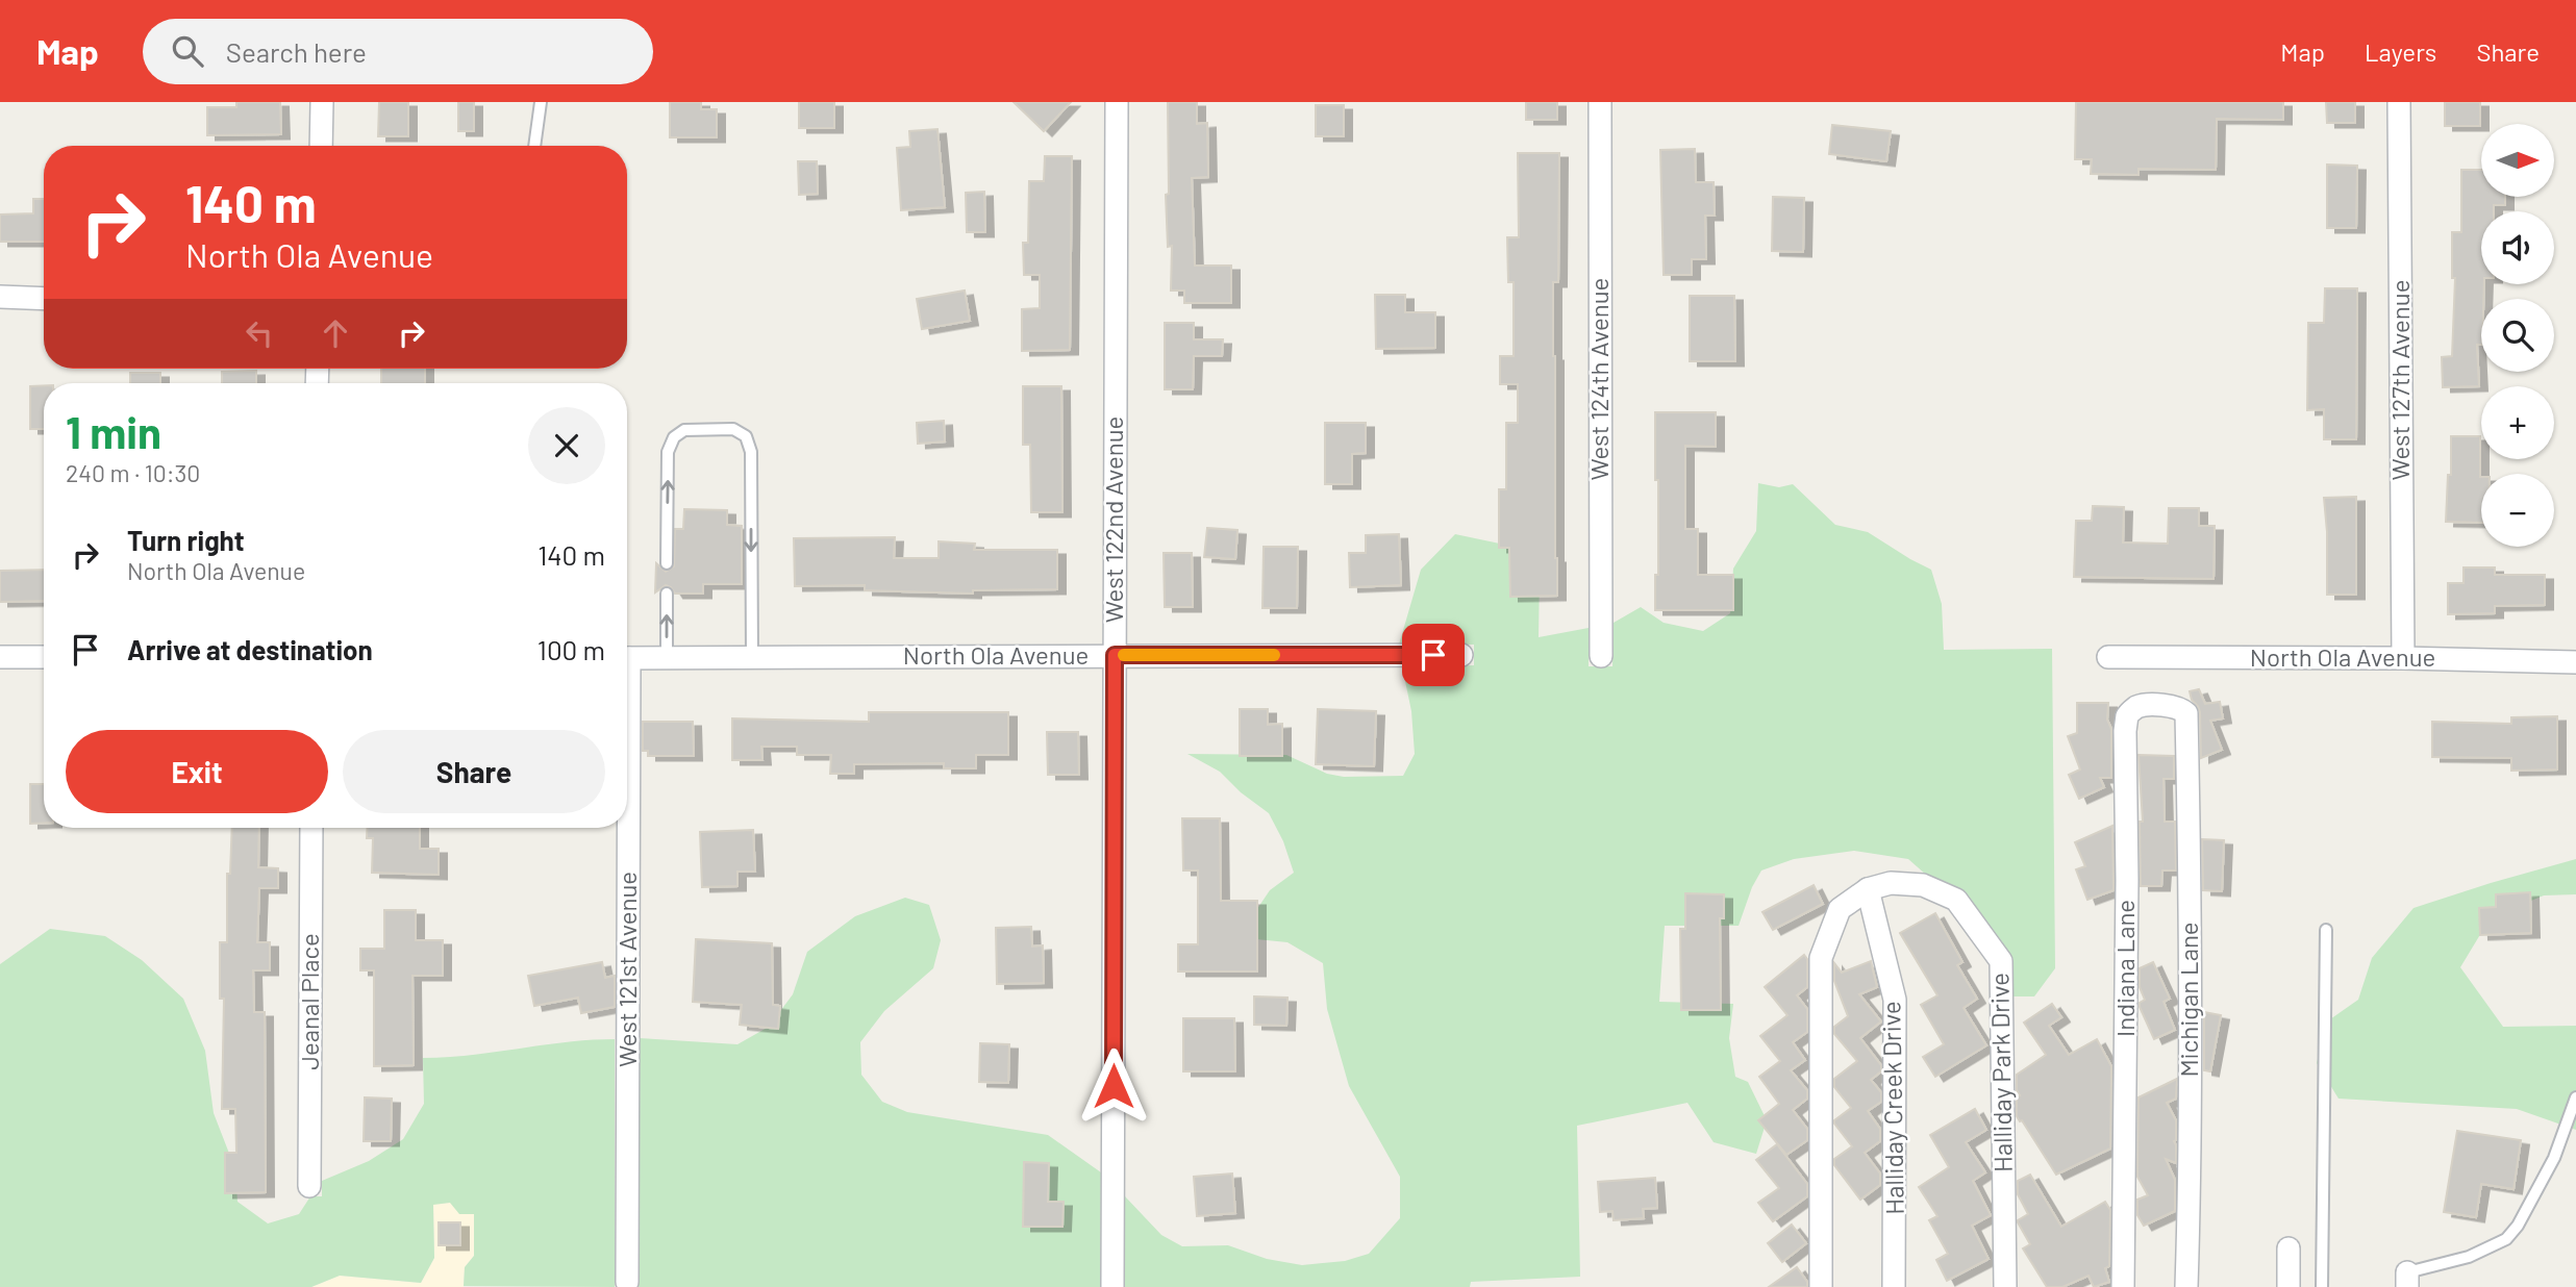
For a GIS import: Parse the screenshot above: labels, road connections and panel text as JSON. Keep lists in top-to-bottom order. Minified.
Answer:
{"streets":{"street":["West 124th Avenue","West 127th Avenue","West 122nd Avenue","North Ola Avenue","Indiana Lane","West 121st Avenue","Michigan Lane","Jeanal Place","Halliday Park Drive","Halliday Creek Drive"]},"crossings":[["West 127th Avenue","North Ola Avenue"],["West 122nd Avenue","North Ola Avenue"],["Indiana Lane","Michigan Lane"],["Halliday Park Drive","Halliday Creek Drive"]],"north":"right","page":{"header":"Map","search":"Search here","nav":["Map","Layers","Share"],"map_buttons":["+","−"],"turn":["140 m","North Ola Avenue"],"heading":["1 min","240 m · 10:30"],"list":[{"name":"Turn right","note":"North Ola Avenue","value":"140 m"},{"name":"Arrive at destination","value":"100 m"}],"buttons":["Exit","Share"]}}
